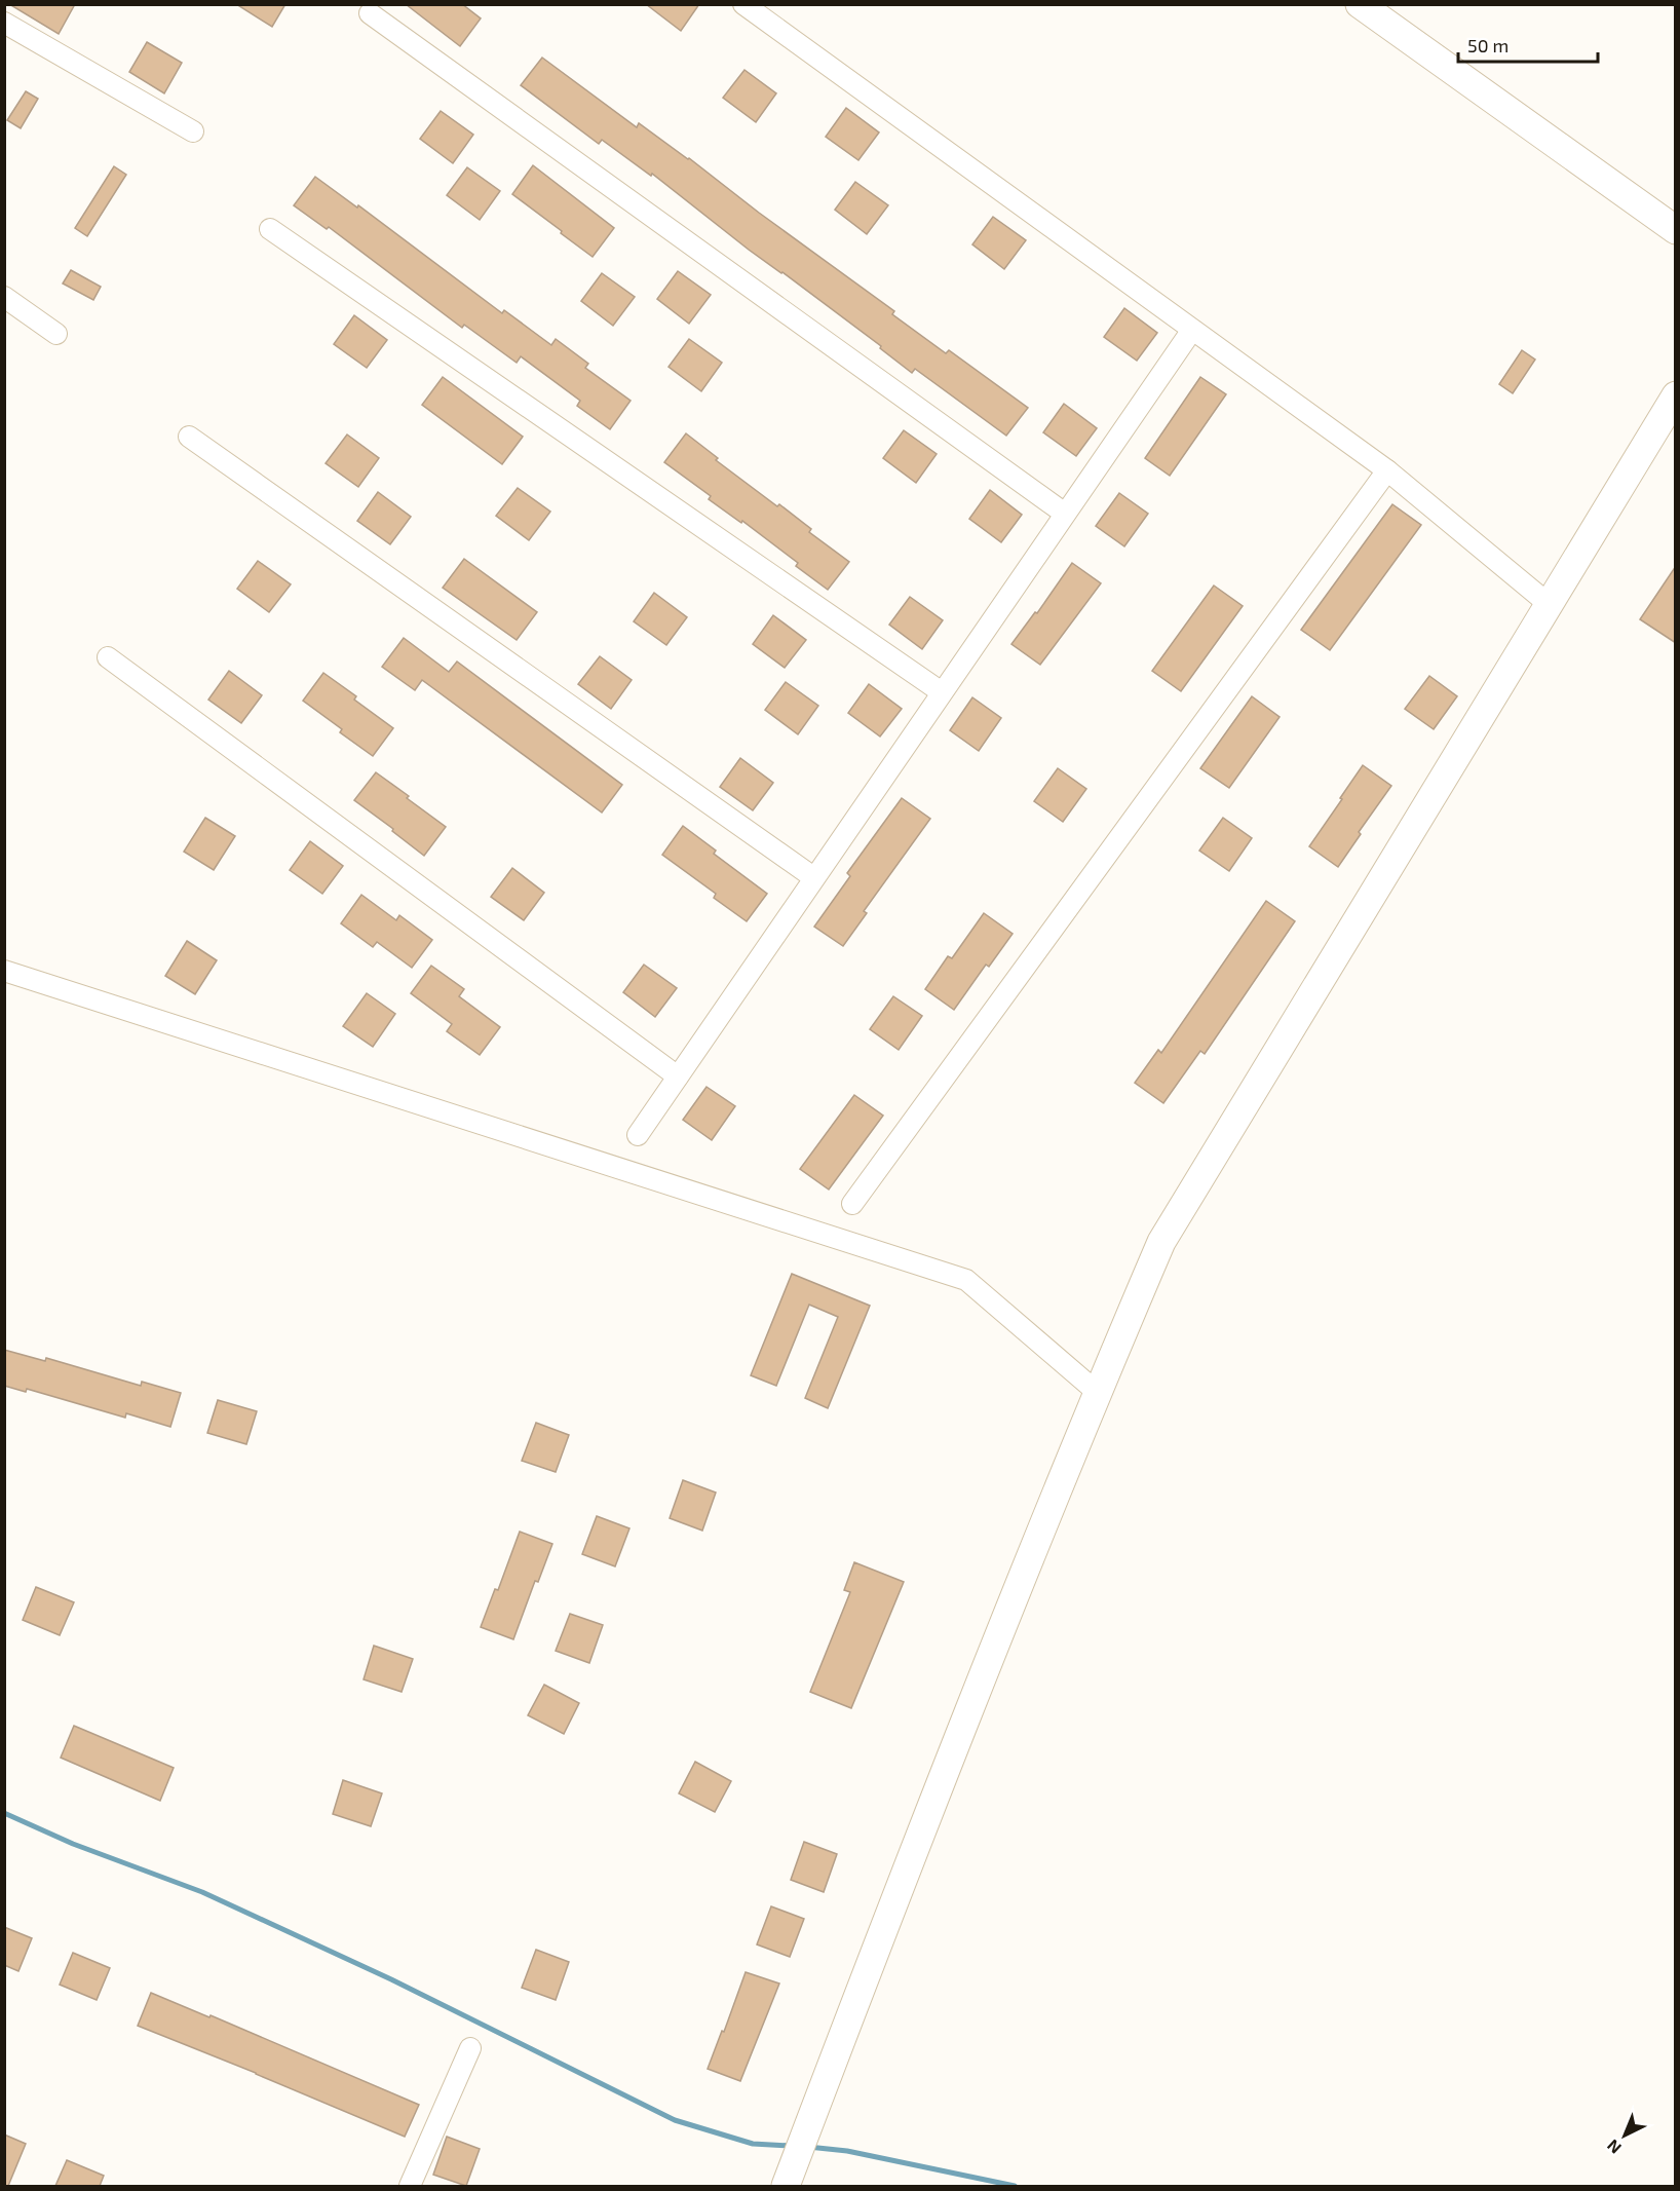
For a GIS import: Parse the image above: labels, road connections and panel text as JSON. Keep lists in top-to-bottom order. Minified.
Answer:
{"scale_bar":"50 m","north":"bottom left"}
